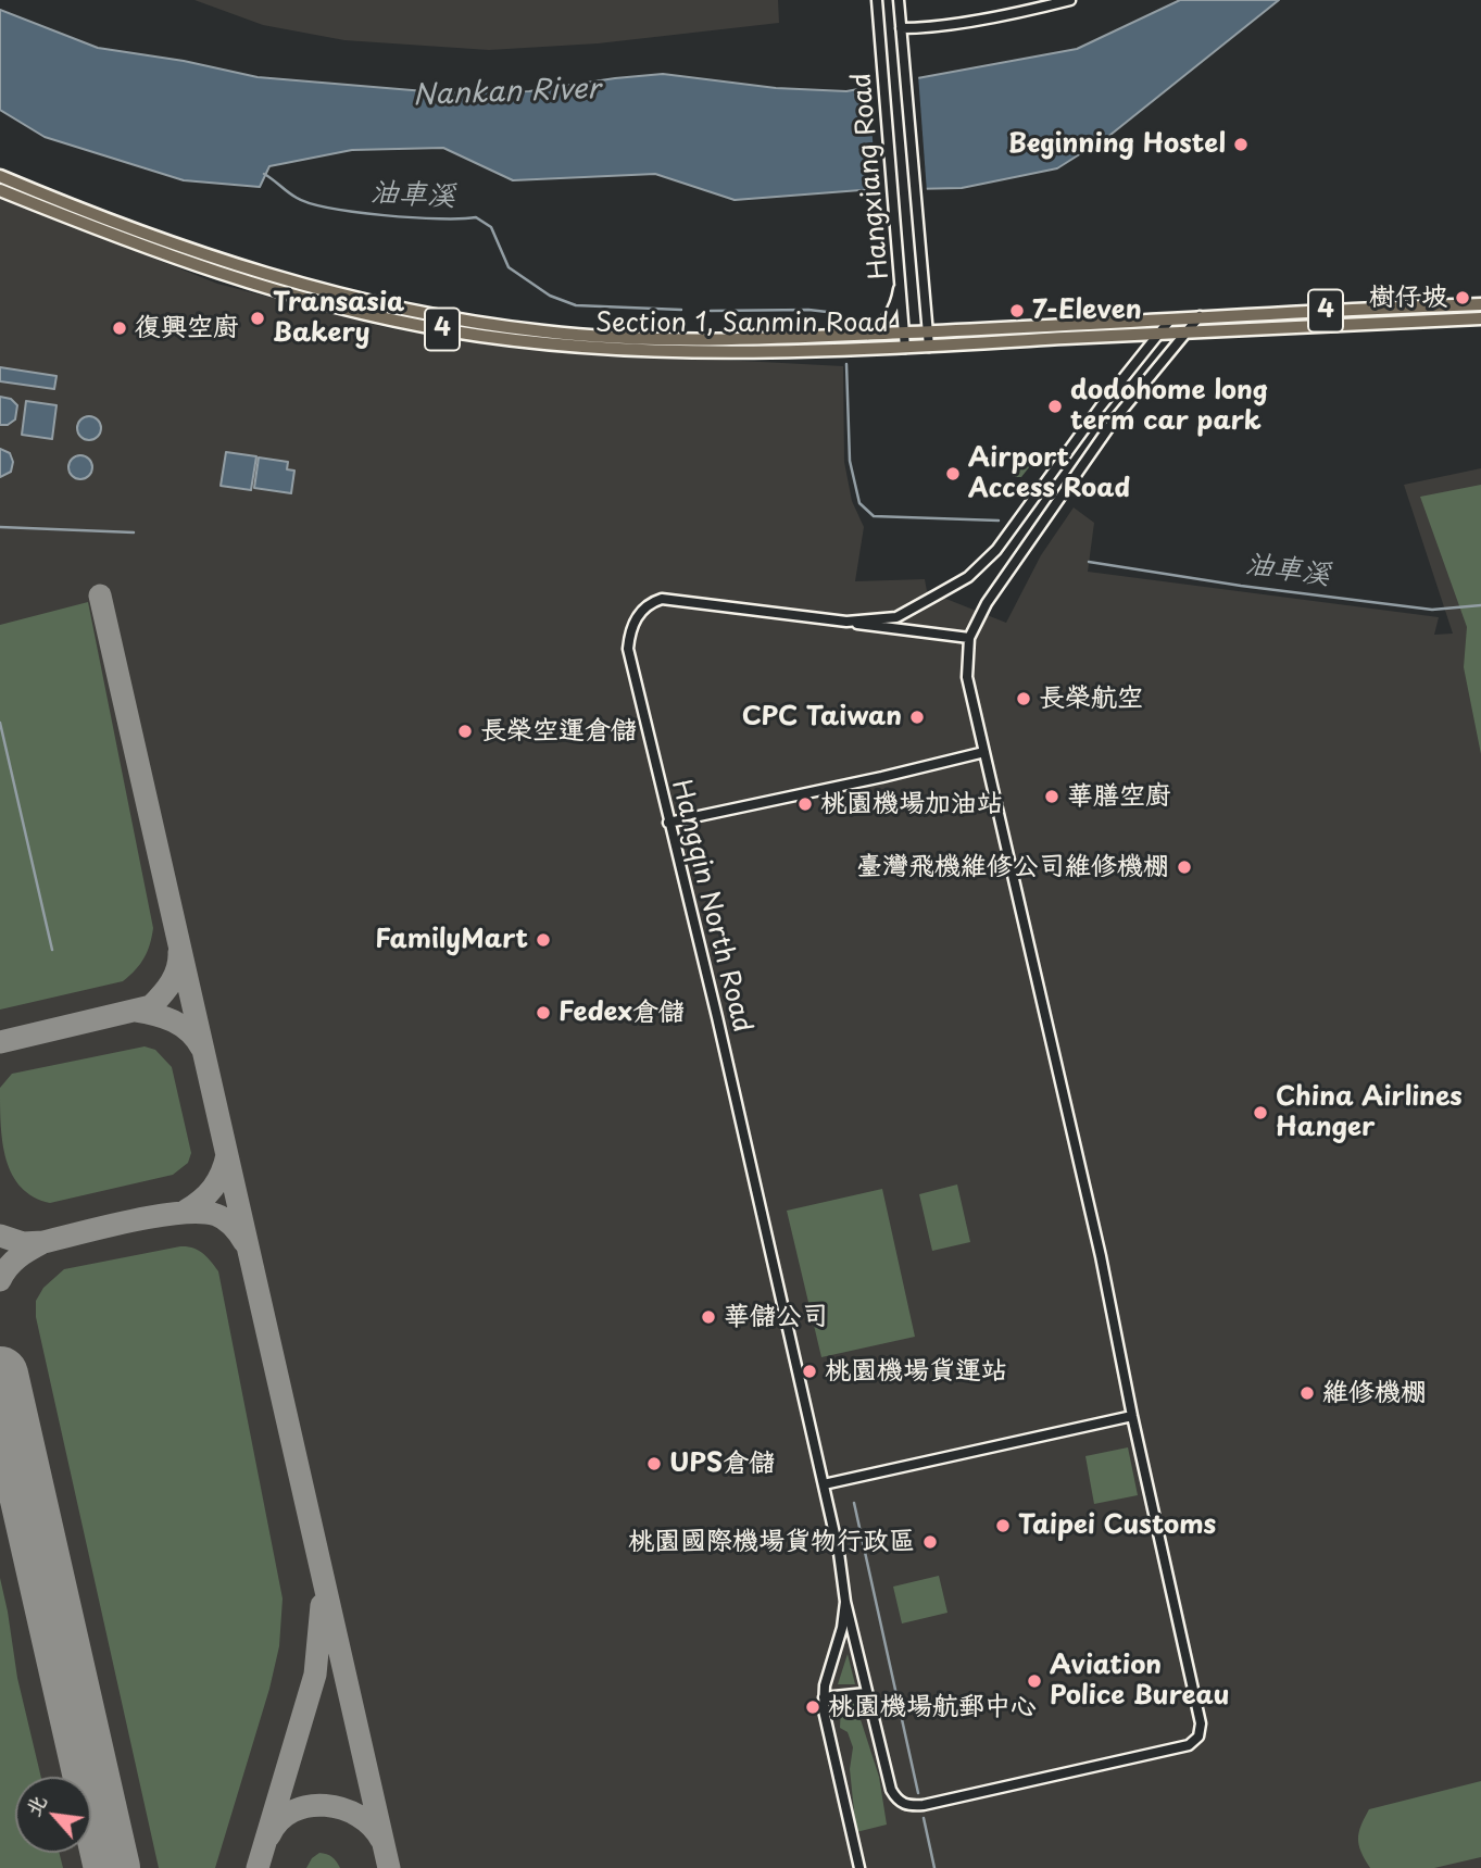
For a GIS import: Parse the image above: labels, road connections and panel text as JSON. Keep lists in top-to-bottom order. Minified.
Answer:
{"streets":{"main road":["4","Section 1, Sanmin Road"],"street":["Hangxiang Road","Hangqin North Road"]},"crossings":[["Hangxiang Road","Section 1, Sanmin Road"],["4","Section 1, Sanmin Road"],["4","Hangqin North Road"],["Section 1, Sanmin Road","Hangqin North Road"]],"water":["Nankan River","油車溪"],"places":["Beginning Hostel","樹仔坡","7-Eleven","Transasia Bakery","復興空廚","dodohome long term car park","Airport Access Road","長榮航空","CPC Taiwan","長榮空運倉儲","華膳空廚","桃園機場加油站","臺灣飛機維修公司維修機棚","FamilyMart","Fedex倉儲","China Airlines Hanger","華儲公司","桃園機場貨運站","維修機棚","UPS倉儲","Taipei Customs","桃園國際機場貨物行政區","Aviation Police Bureau","桃園機場航郵中心"],"north":"top left"}
